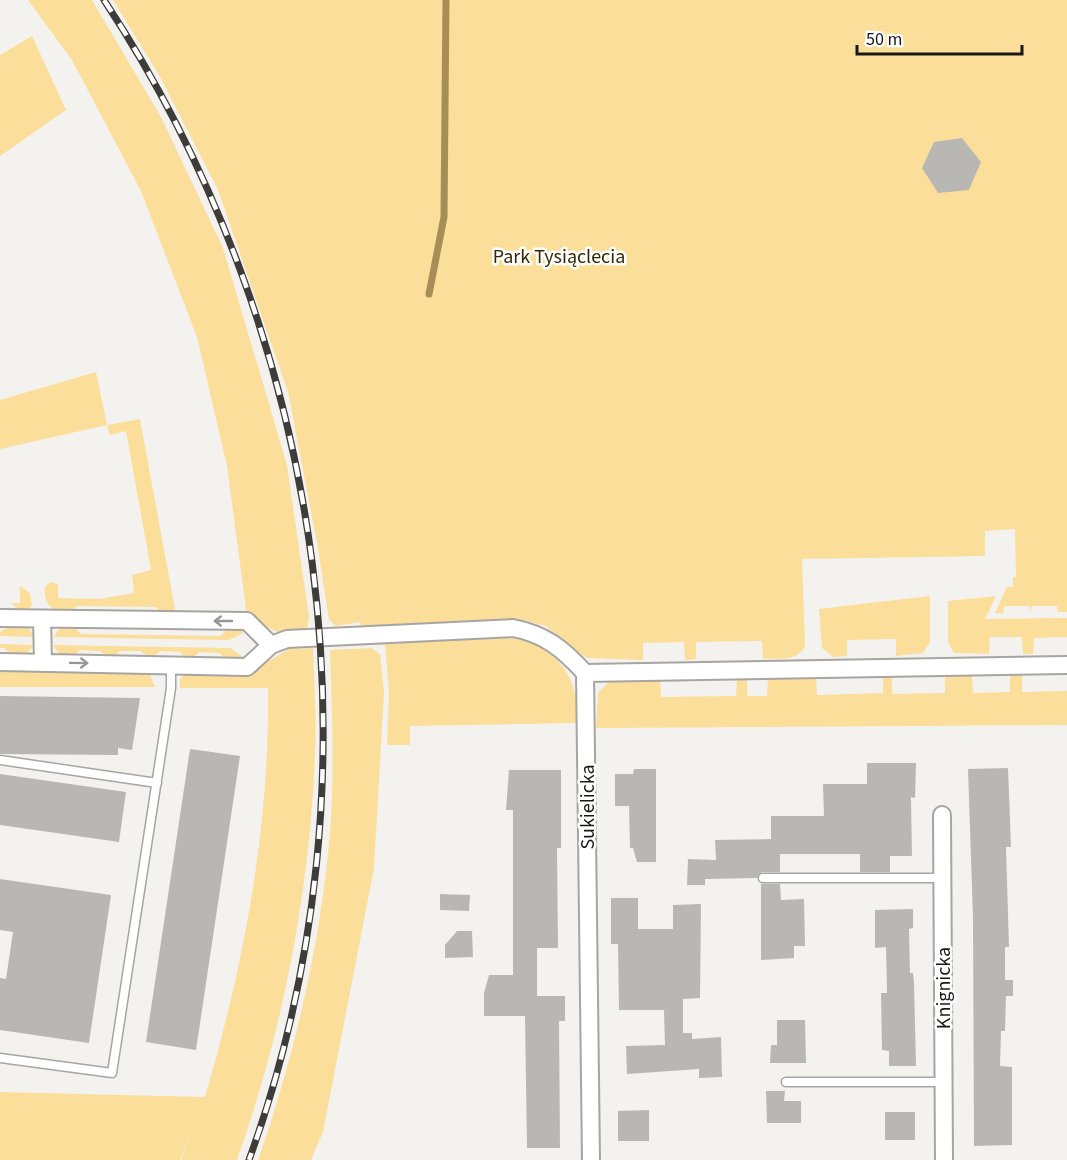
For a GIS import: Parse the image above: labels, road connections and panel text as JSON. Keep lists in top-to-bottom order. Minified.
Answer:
{"streets":{"street":["Sukielicka","Knignicka"]},"parks":["Park Tysiąclecia"],"scale_bar":"50 m"}
